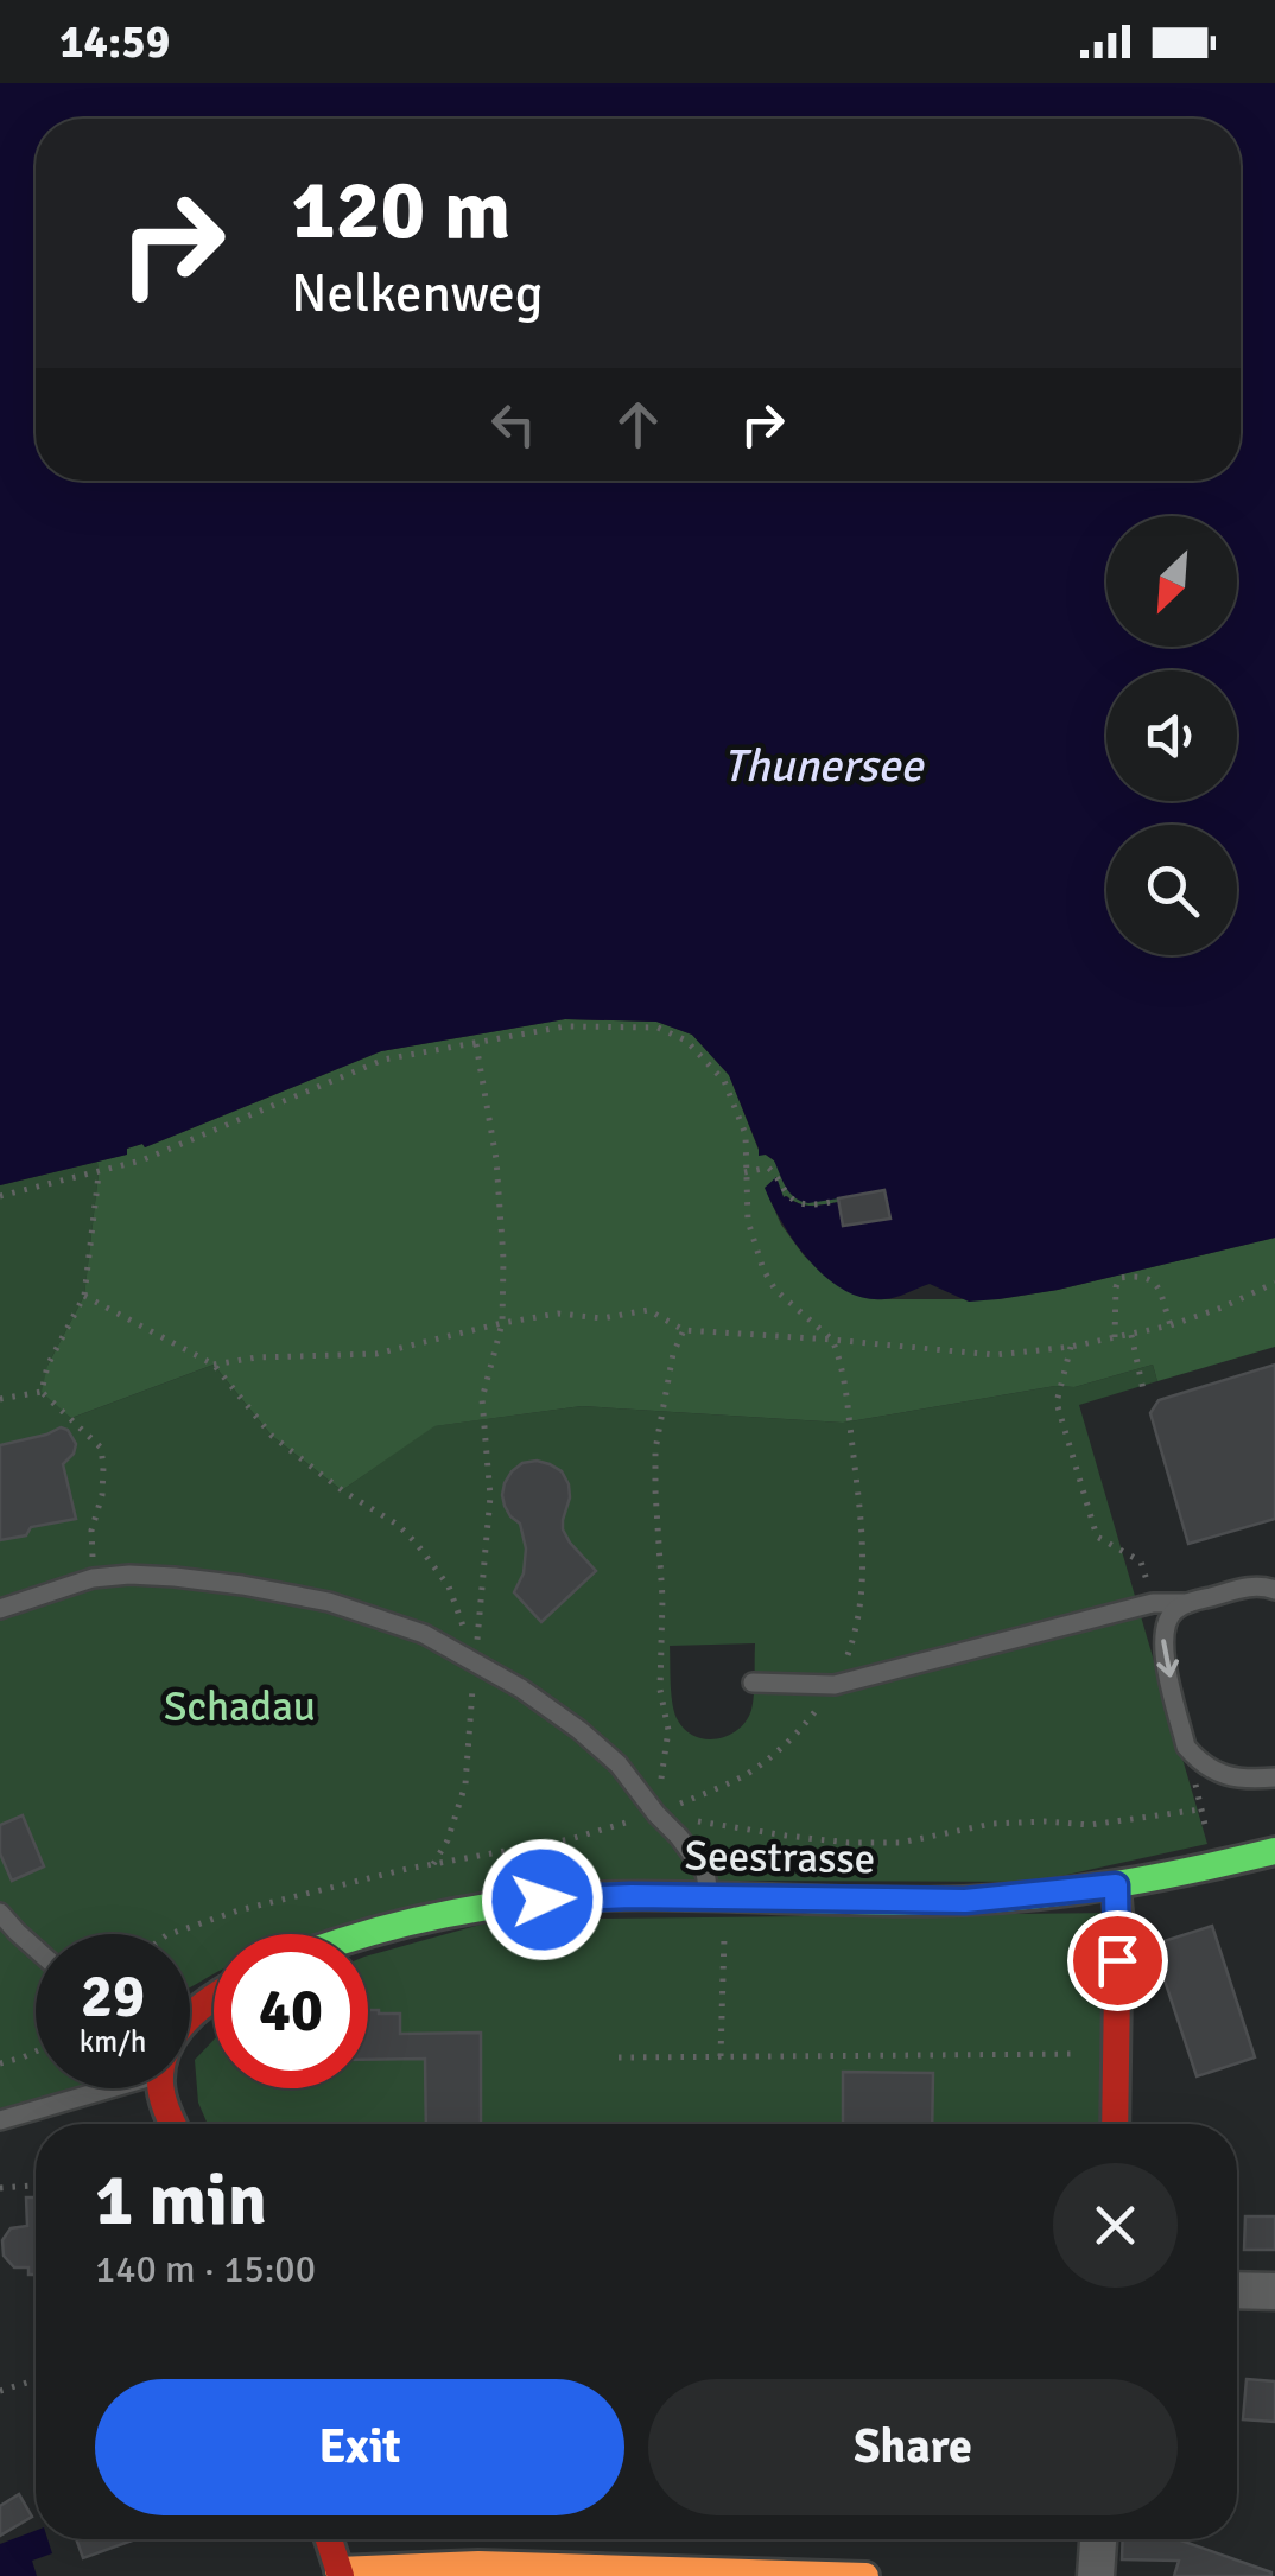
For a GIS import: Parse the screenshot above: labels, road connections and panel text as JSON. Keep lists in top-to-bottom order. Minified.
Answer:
{"streets":{"street":["Seestrasse"]},"water":["Thunersee"],"parks":["Schadau"],"north":"bottom left","page":{"status":"14:59","turn":["120 m","Nelkenweg"],"speed":"29 km/h","limit":"40","heading":["1 min","140 m · 15:00"],"buttons":["Exit","Share"]}}
